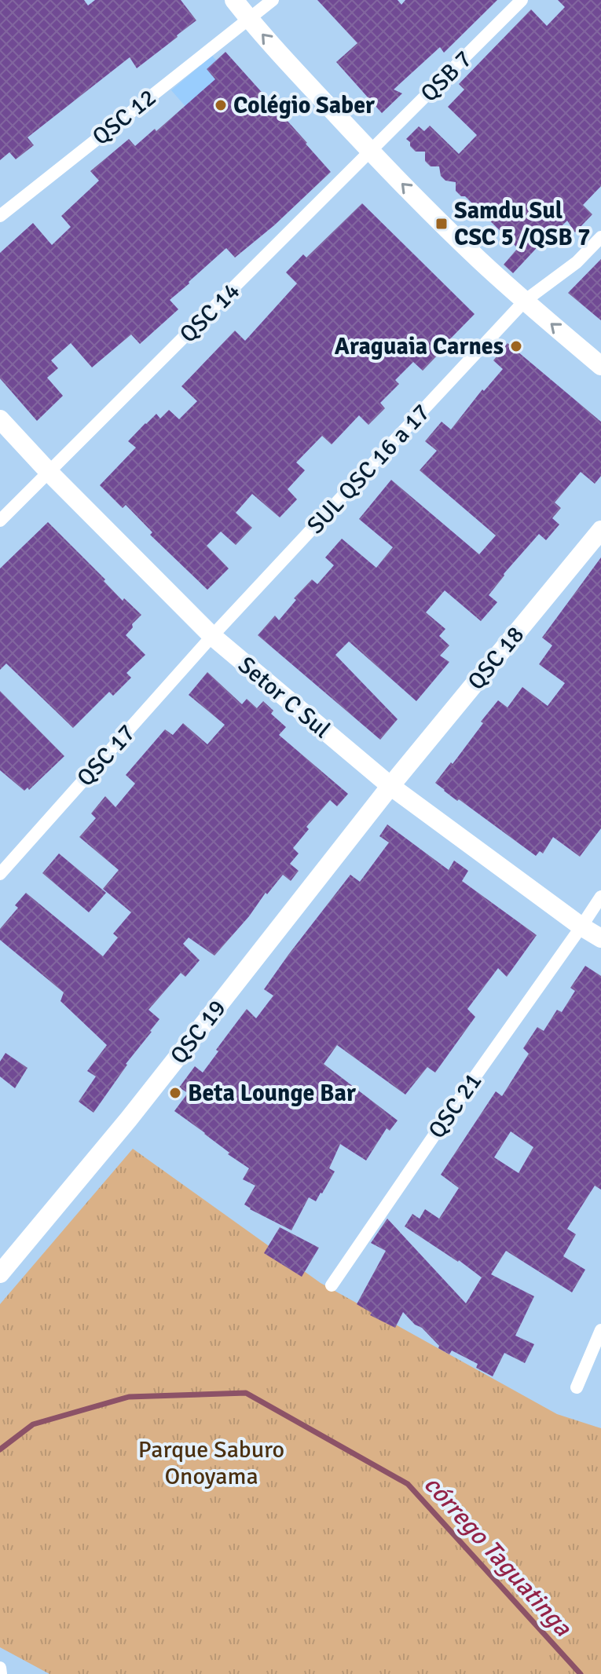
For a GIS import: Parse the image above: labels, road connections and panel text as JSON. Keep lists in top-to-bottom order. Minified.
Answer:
{"streets":{"street":["QSB 7","QSC 12","QSC 14","SUL QSC 16 a 17","QSC 18","Setor C Sul","QSC 17","QSC 19","QSC 21"]},"crossings":[["QSB 7","QSC 14"],["QSC 14","Setor C Sul"],["SUL QSC 16 a 17","Setor C Sul"],["SUL QSC 16 a 17","QSC 17"],["QSC 18","Setor C Sul"],["QSC 18","QSC 19"],["Setor C Sul","QSC 17"],["Setor C Sul","QSC 19"],["Setor C Sul","QSC 21"]],"water":["córrego Taguatinga"],"parks":["Parque Saburo Onoyama"],"places":{"other":["Colégio Saber","Araguaia Carnes","Beta Lounge Bar"],"transit":["Samdu Sul CSC 5 /QSB 7"]}}
